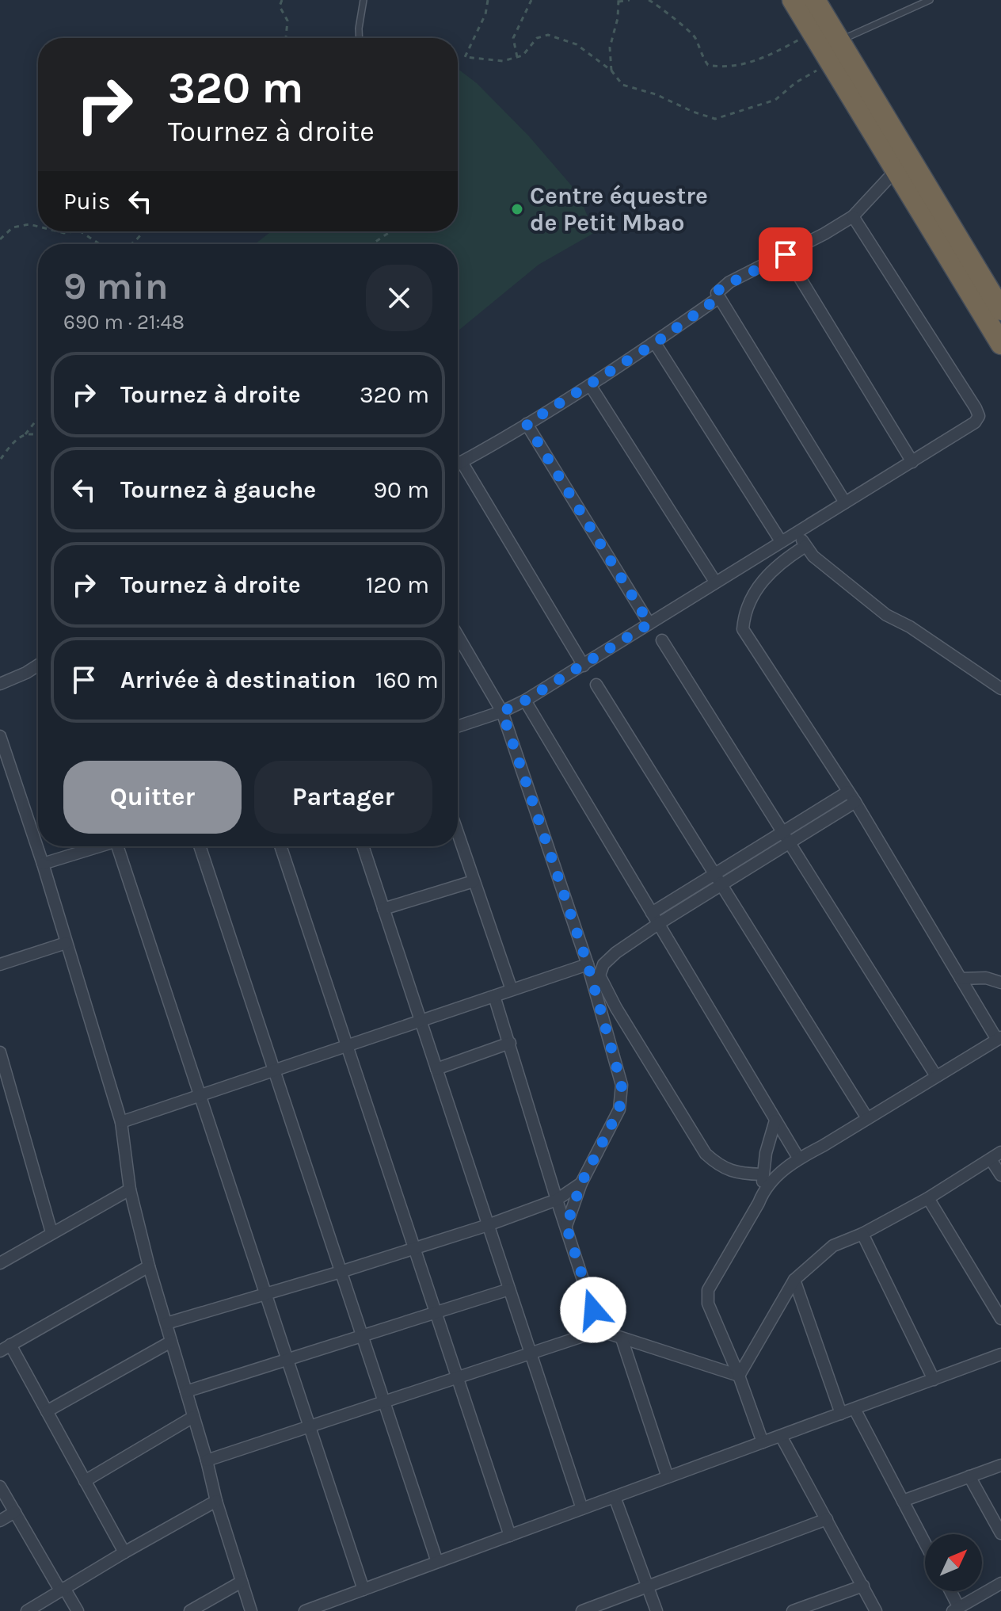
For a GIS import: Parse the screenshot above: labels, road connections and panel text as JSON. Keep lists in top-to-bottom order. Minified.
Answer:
{"places":["Centre équestre de Petit Mbao"],"north":"top right","page":{"turn":["320 m","Tournez à droite"],"then":"Puis","heading":["9 min","690 m · 21:48"],"list":[{"name":"Tournez à droite","value":"320 m"},{"name":"Tournez à gauche","value":"90 m"},{"name":"Tournez à droite","value":"120 m"},{"name":"Arrivée à destination","value":"160 m"}],"buttons":["Quitter","Partager"]}}
